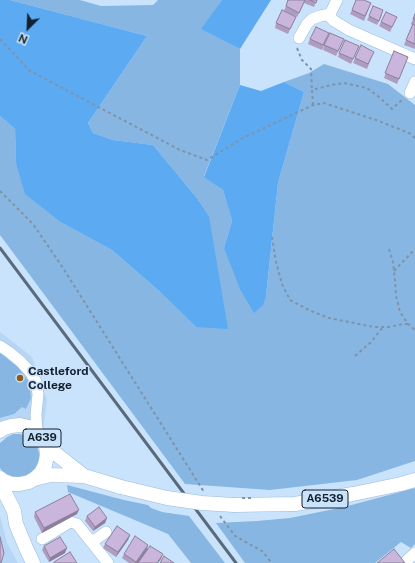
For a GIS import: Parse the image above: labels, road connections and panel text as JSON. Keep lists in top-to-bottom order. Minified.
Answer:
{"streets":{"main road":["A639","A6539"]},"crossings":[["A639","A6539"]],"places":["Castleford College"],"north":"bottom left"}
